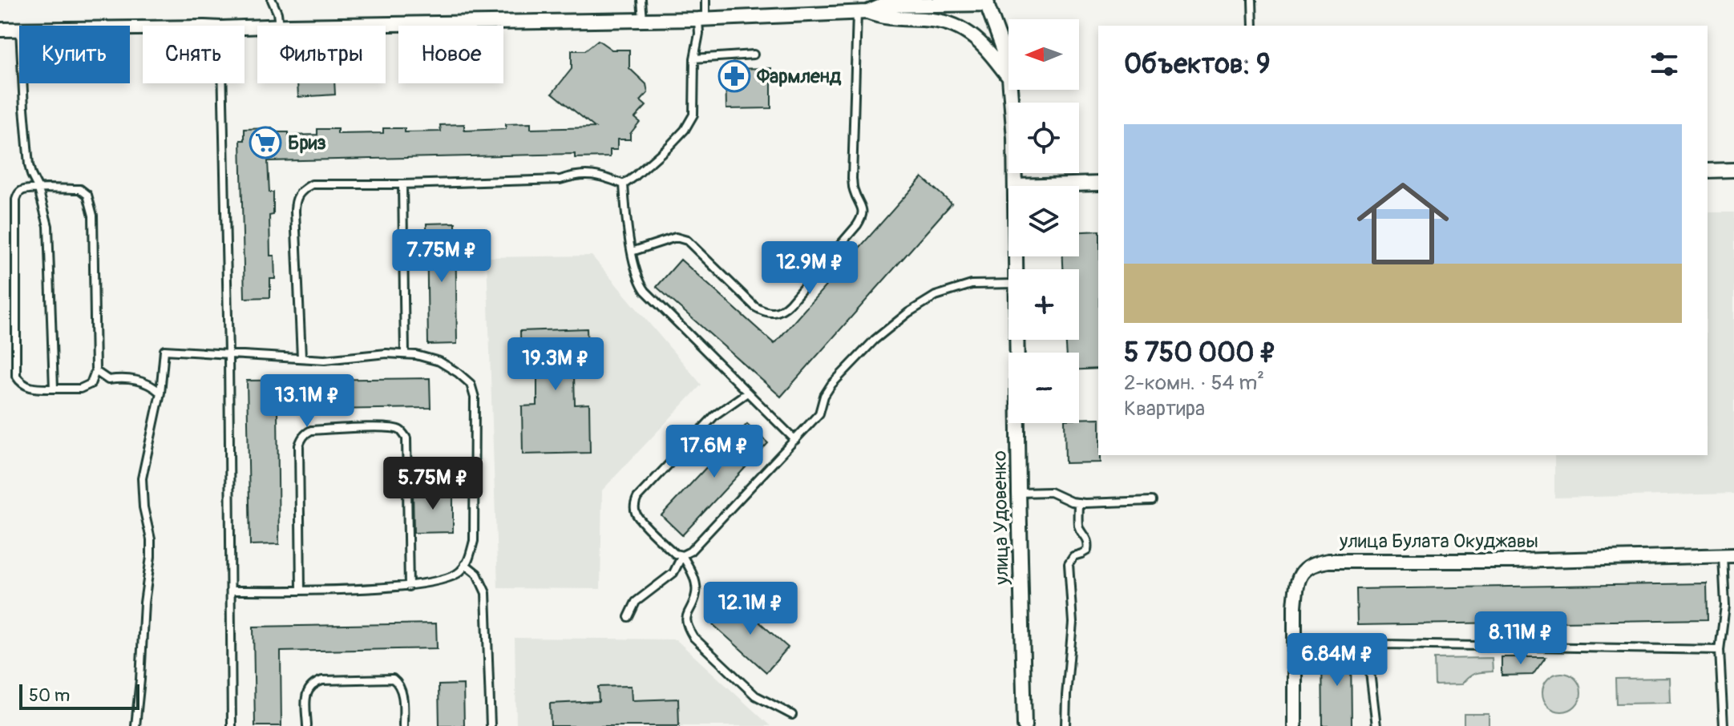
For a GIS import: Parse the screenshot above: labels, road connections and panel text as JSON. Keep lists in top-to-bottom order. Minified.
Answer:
{"streets":{"street":["улица Удовенко","улица Булата Окуджавы"]},"places":{"pharmacy":["Фармленд"],"supermarket":["Бриз"]},"scale_bar":"50 m","north":"left","page":{"map_buttons":["+","−"],"chip":["Купить","Снять","Фильтры","Новое"],"heading":"Объектов: 9","list":[{"name":"5 750 000 ₽","note":"2-комн. · 54 m² · Квартира"}],"price":["7.75M ₽","12.9M ₽","19.3M ₽","13.1M ₽","17.6M ₽","5.75M ₽","12.1M ₽","8.11M ₽","6.84M ₽"],"scale":"50 m"}}
